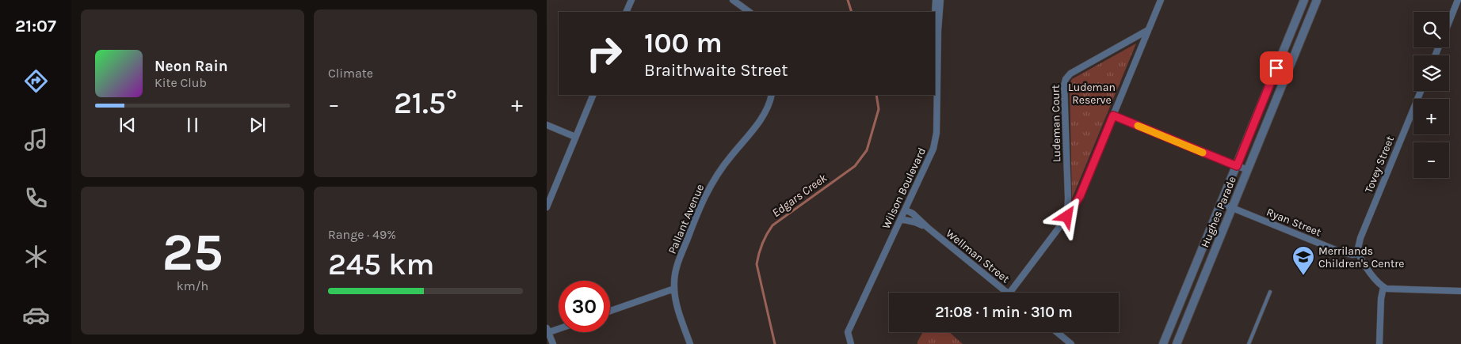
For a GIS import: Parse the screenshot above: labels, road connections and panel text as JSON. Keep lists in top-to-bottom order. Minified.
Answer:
{"streets":{"street":["Ludeman Court","Tovey Street","Wilson Boulevard","Hughes Parade","Pallant Avenue","Ryan Street","Wellman Street"]},"crossings":[["Tovey Street","Ryan Street"],["Wilson Boulevard","Wellman Street"],["Hughes Parade","Ryan Street"]],"water":["Edgars Creek"],"parks":["Ludeman Reserve"],"places":{"school or university":["Merrilands Children's Centre"]},"page":{"tabs":"21:07","tile":["Climate",["25","km/h"],["Range · 49%","245 km"]],"map_buttons":["+","−"],"turn":["100 m","Braithwaite Street"],"song":["Neon Rain","Kite Club"],"heat":["−","21.5°","+"],"limit":"30","trip":"21:08 · 1 min · 310 m"}}
